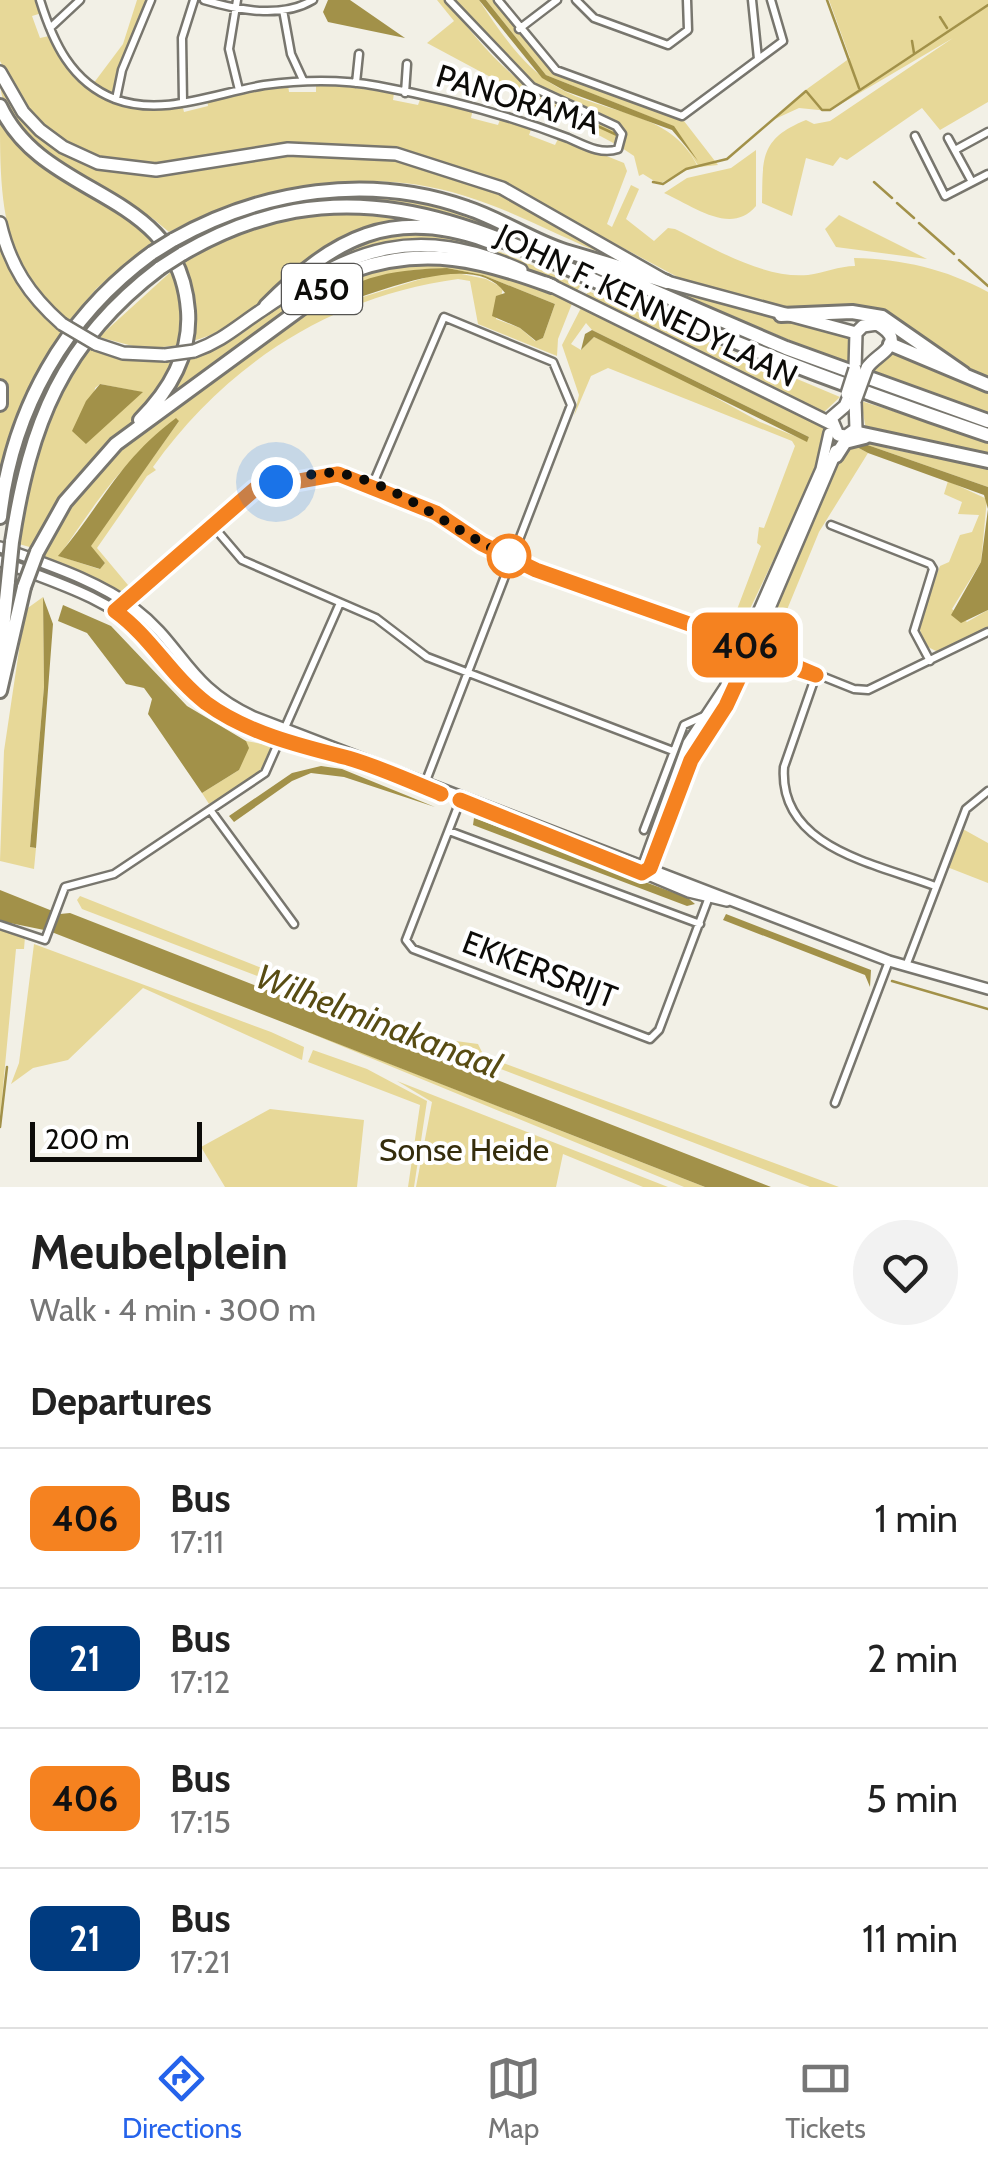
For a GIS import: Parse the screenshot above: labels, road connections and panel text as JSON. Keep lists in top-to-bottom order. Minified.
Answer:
{"streets":{"highway":["A50","JOHN F. KENNEDYLAAN"],"street":["PANORAMA","EKKERSRIJT"]},"crossings":[["A50","JOHN F. KENNEDYLAAN"]],"water":["Wilhelminakanaal"],"parks":["Sonse Heide"],"lines":["bus line 406"],"scale_bar":"200 m","page":{"on_map":"406","scale":"200 m","heading":[["Meubelplein","Walk · 4 min · 300 m"],"Departures"],"list":[{"mark":"406","name":"Bus","note":"17:11","value":"1 min"},{"mark":"21","name":"Bus","note":"17:12","value":"2 min"},{"mark":"406","name":"Bus","note":"17:15","value":"5 min"},{"mark":"21","name":"Bus","note":"17:21","value":"11 min"}],"tabs":["Directions","Map","Tickets"]}}
